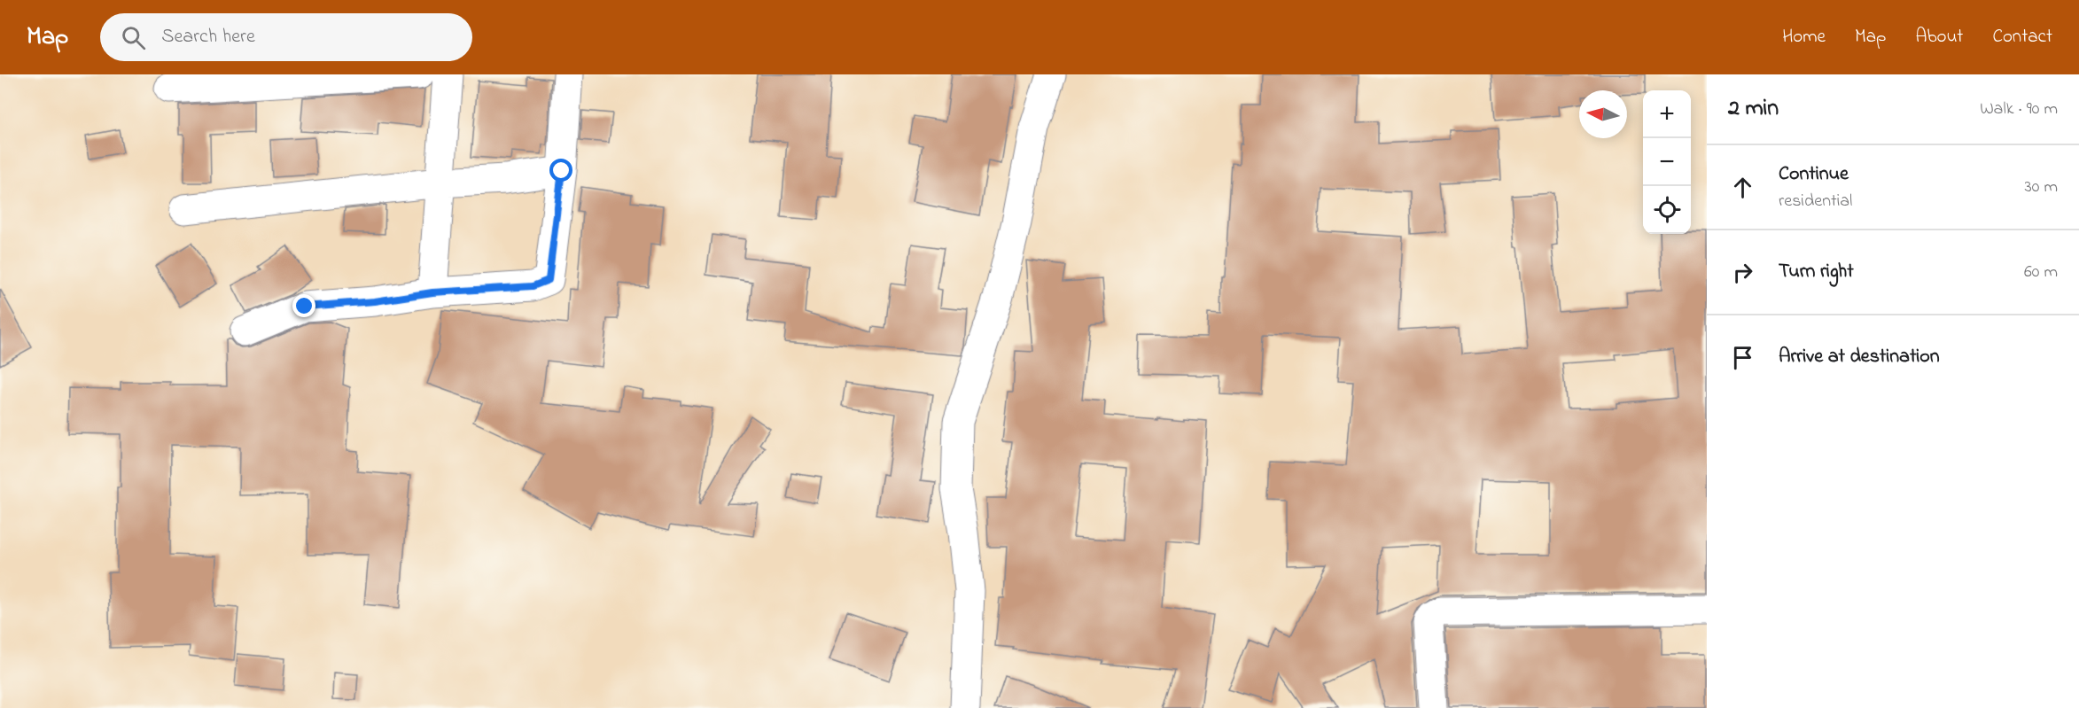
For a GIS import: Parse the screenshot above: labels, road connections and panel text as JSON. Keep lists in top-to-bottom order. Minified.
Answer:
{"north":"left","page":{"header":"Map","search":"Search here","nav":["Home","Map","About","Contact"],"heading":["2 min","Walk · 90 m"],"map_buttons":["+","−"],"list":[["Continue","residential","30 m"],["Turn right","60 m"],"Arrive at destination"]}}
